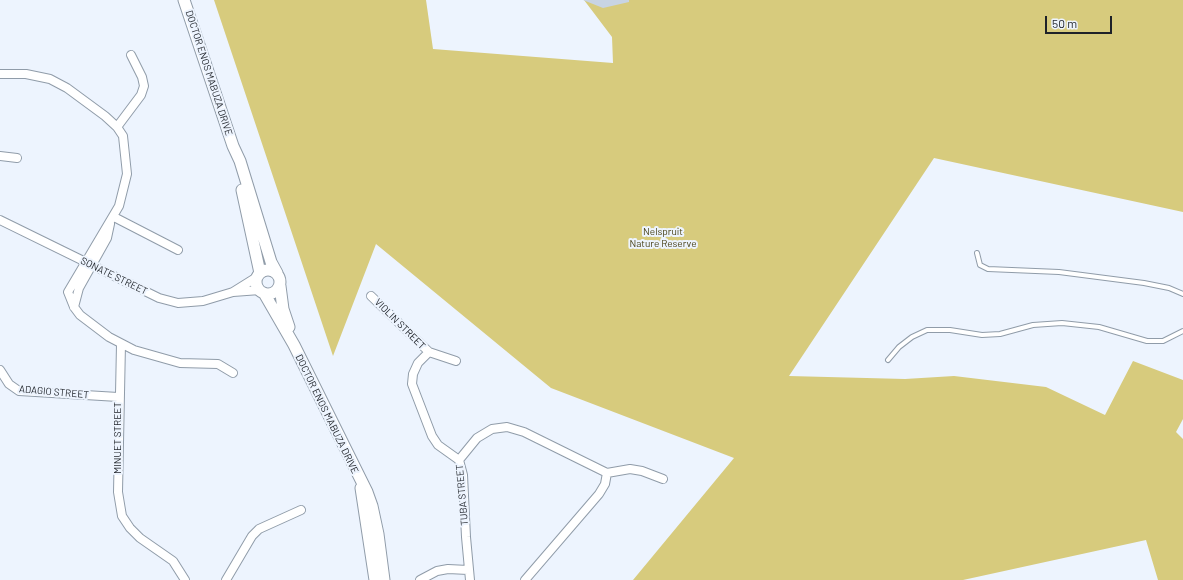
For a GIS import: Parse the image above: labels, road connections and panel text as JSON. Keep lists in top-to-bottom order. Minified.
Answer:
{"streets":{"main road":["DOCTOR ENOS MABUZA DRIVE"],"street":["SONATE STREET","VIOLIN STREET","ADAGIO STREET","MINUET STREET","TUBA STREET"]},"crossings":[["DOCTOR ENOS MABUZA DRIVE","SONATE STREET"],["VIOLIN STREET","TUBA STREET"],["ADAGIO STREET","MINUET STREET"]],"parks":["Nelspruit Nature Reserve"],"scale_bar":"50 m"}
